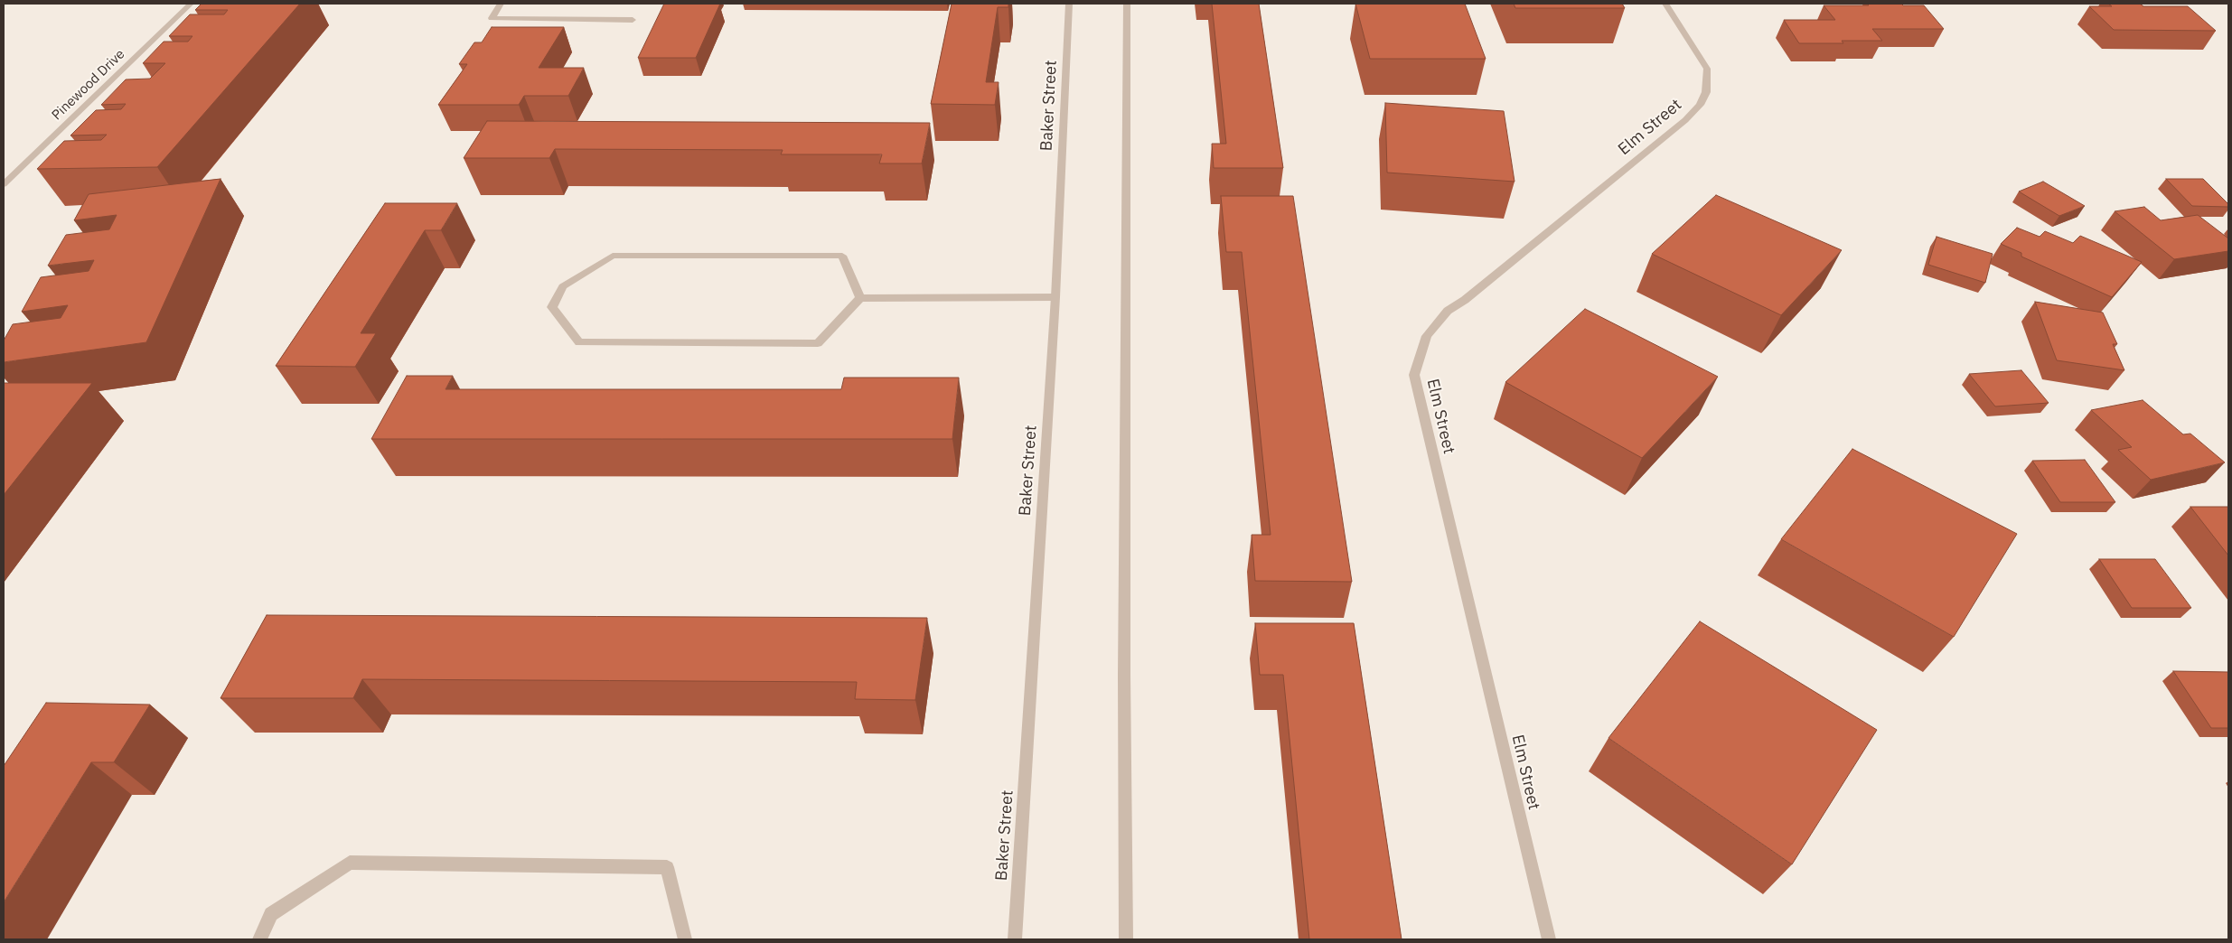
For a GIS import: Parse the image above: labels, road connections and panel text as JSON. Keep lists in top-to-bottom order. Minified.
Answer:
{"streets":{"street":["Pinewood Drive","Baker Street","Elm Street"]}}
